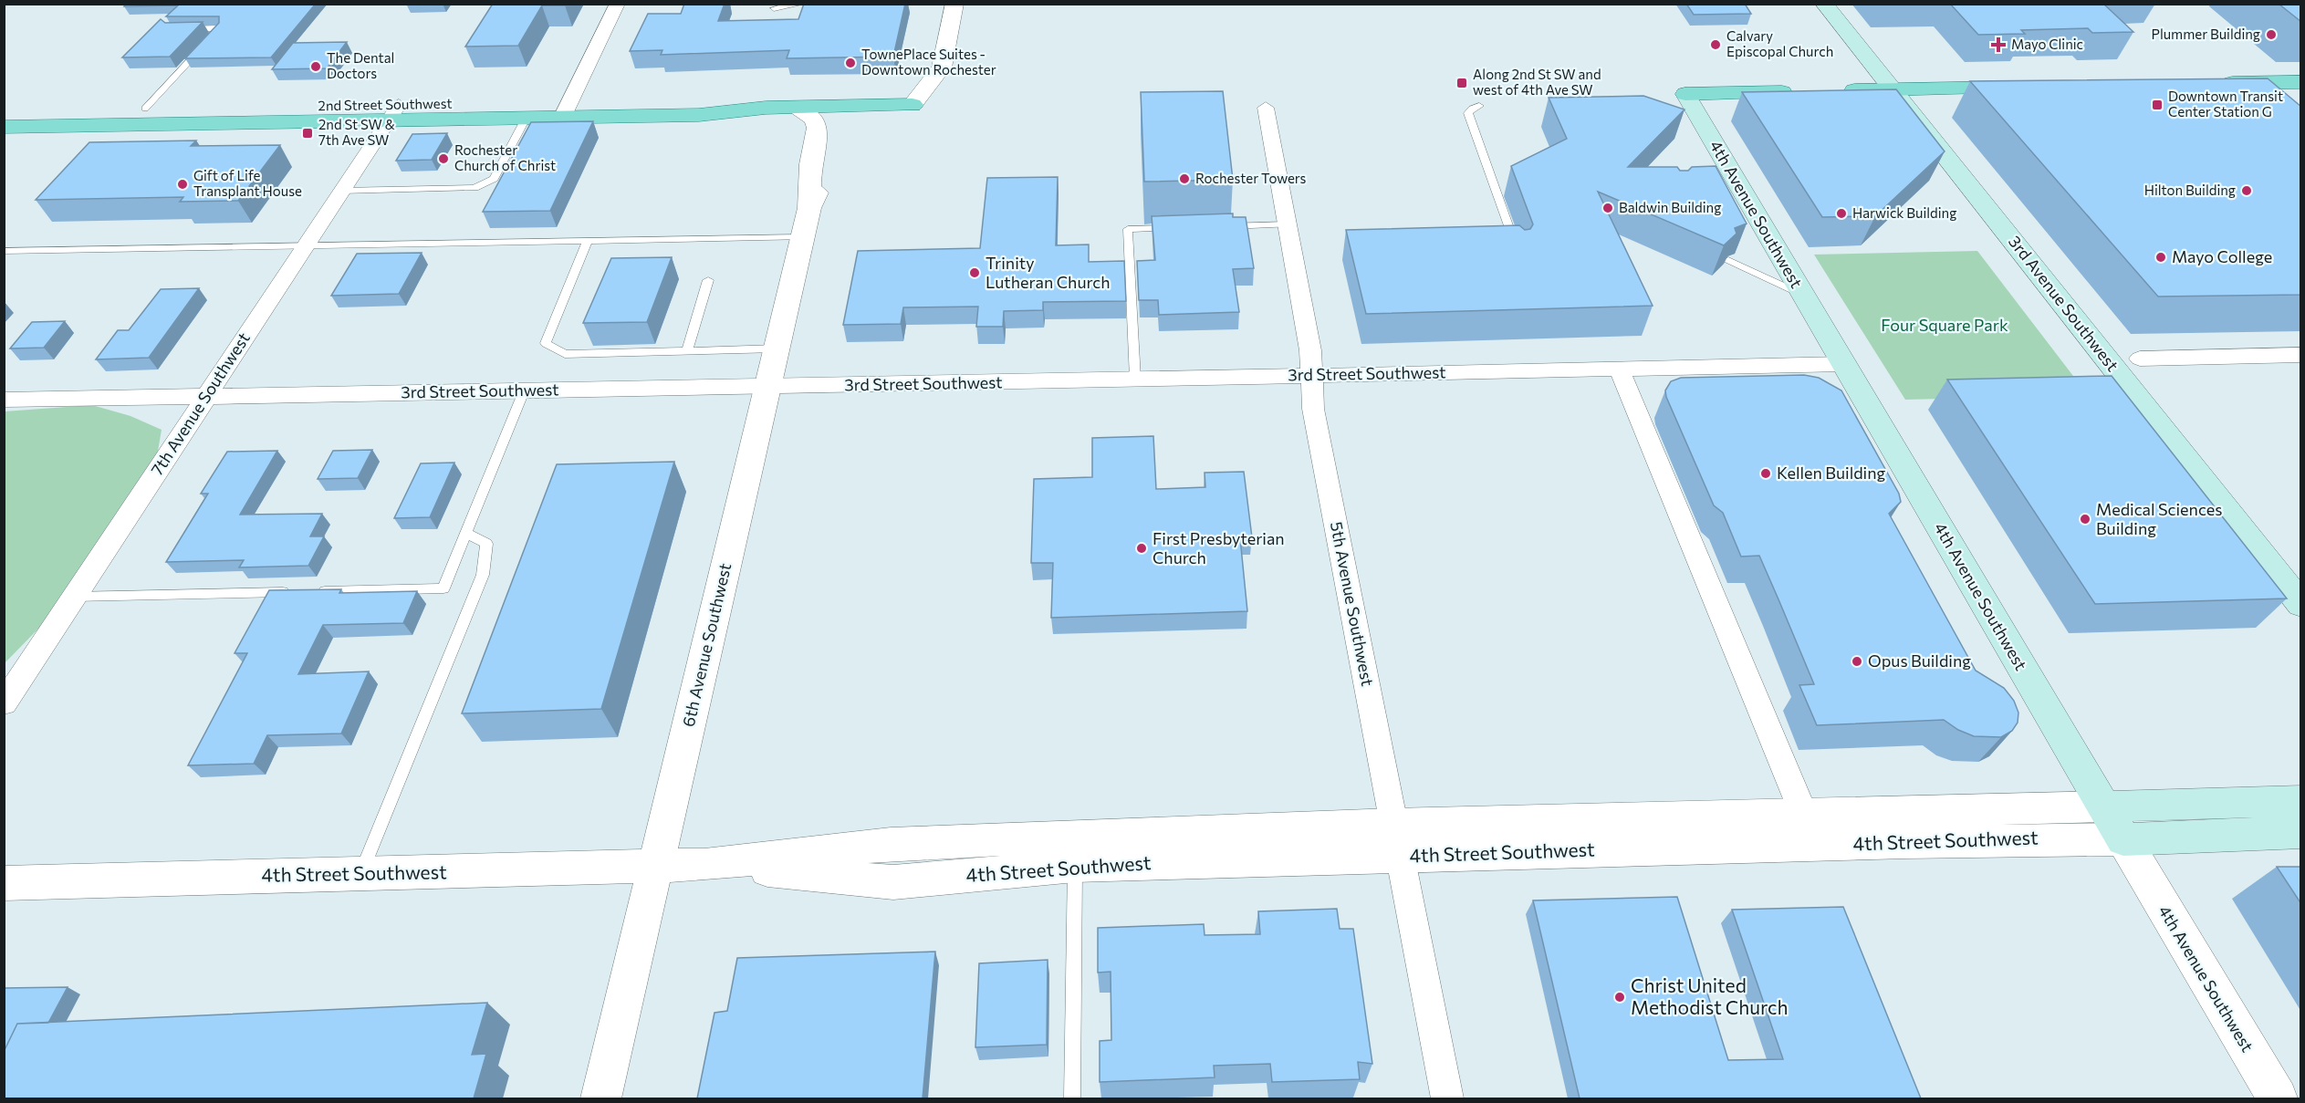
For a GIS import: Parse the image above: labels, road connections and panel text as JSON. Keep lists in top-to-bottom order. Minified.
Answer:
{"streets":{"main road":["2nd Street Southwest","4th Avenue Southwest","3rd Avenue Southwest","4th Street Southwest"],"street":["3rd Street Southwest","7th Avenue Southwest","5th Avenue Southwest","6th Avenue Southwest"]},"crossings":[["2nd Street Southwest","7th Avenue Southwest"],["2nd Street Southwest","6th Avenue Southwest"],["4th Avenue Southwest","3rd Street Southwest"],["4th Avenue Southwest","4th Street Southwest"],["3rd Street Southwest","7th Avenue Southwest"],["3rd Street Southwest","5th Avenue Southwest"],["3rd Street Southwest","6th Avenue Southwest"],["5th Avenue Southwest","4th Street Southwest"],["6th Avenue Southwest","4th Street Southwest"]],"parks":["Four Square Park"],"places":{"other":["Plummer Building","Calvary Episcopal Church","TownePlace Suites - Downtown Rochester","The Dental Doctors","Rochester Church of Christ","Rochester Towers","Gift of Life Transplant House","Hilton Building","Baldwin Building","Harwick Building","Mayo College","Trinity Lutheran Church","Kellen Building","Medical Sciences Building","First Presbyterian Church","Opus Building","Christ United Methodist Church"],"health":["Mayo Clinic"],"transit":["Along 2nd St SW and west of 4th Ave SW","Downtown Transit Center Station G","2nd St SW & 7th Ave SW"]}}
